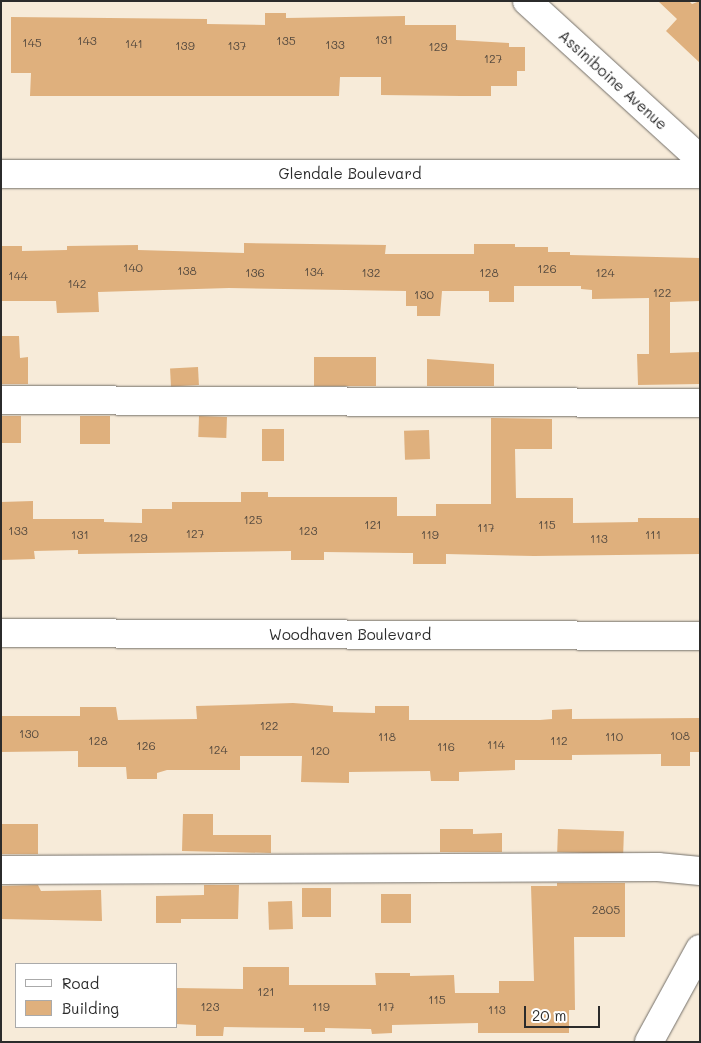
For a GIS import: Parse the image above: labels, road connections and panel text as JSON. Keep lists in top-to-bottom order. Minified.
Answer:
{"streets":{"street":["Assiniboine Avenue","Glendale Boulevard","Woodhaven Boulevard"]},"house_numbers":["131","143","135","145","141","133","139","137","129","127","140","126","138","134","136","132","128","124","144","142","122","130","125","121","115","117","133","123","127","131","119","111","129","113","122","130","108","118","110","128","112","114","126","116","124","120","2805","121","115","123","119","117","113"],"legend":["Road","Building"],"scale_bar":"20 m"}
